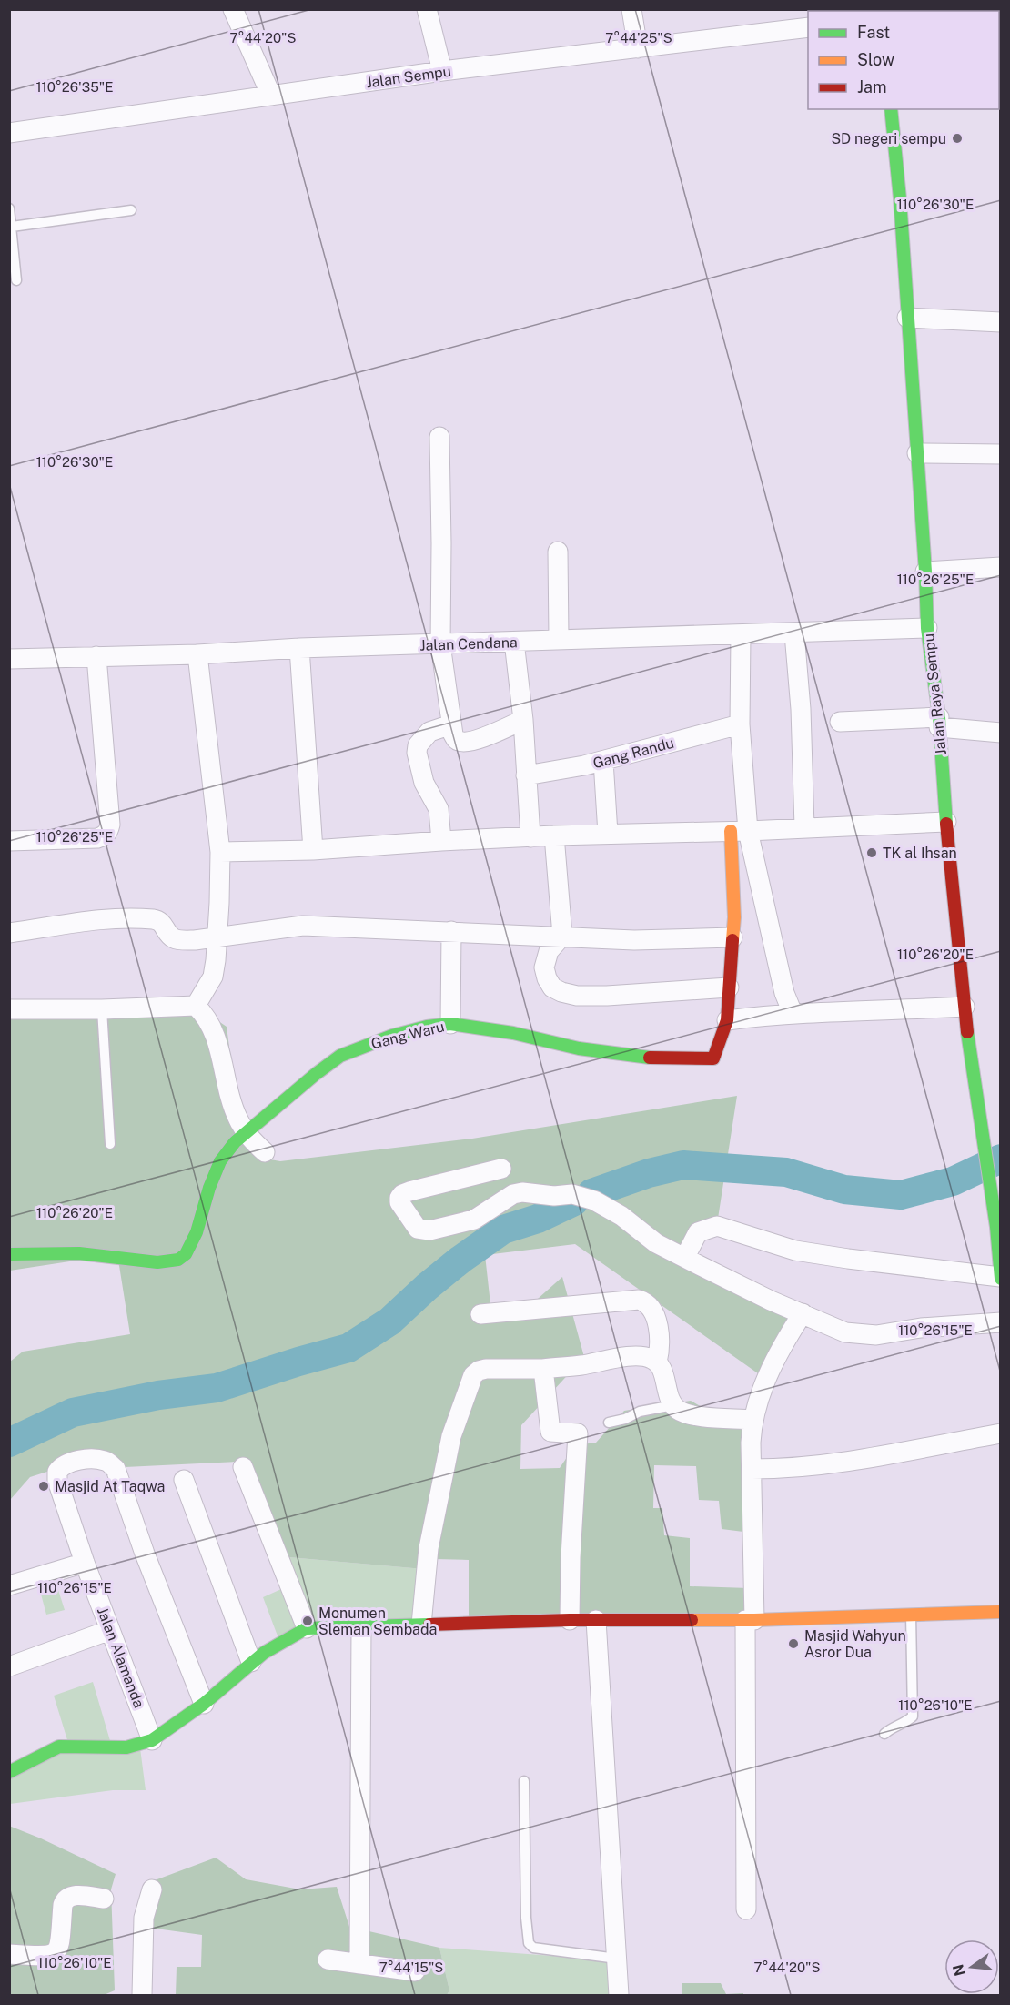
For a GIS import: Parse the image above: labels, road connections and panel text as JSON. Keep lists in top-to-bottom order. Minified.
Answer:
{"streets":{"street":["Jalan Sempu","Jalan Cendana","Jalan Raya Sempu","Gang Randu","Gang Waru","Jalan Alamanda"]},"crossings":[["Jalan Cendana","Jalan Raya Sempu"]],"places":["SD negeri sempu","TK al Ihsan","Masjid At Taqwa","Monumen Sleman Sembada","Masjid Wahyun Asror Dua"],"legend":["Fast","Slow","Jam"],"north":"left","coordinates":["7°44'20\"S","7°44'25\"S","110°26'35\"E","110°26'30\"E","110°26'25\"E","110°26'20\"E","110°26'15\"E","110°26'10\"E","7°44'15\"S"]}
